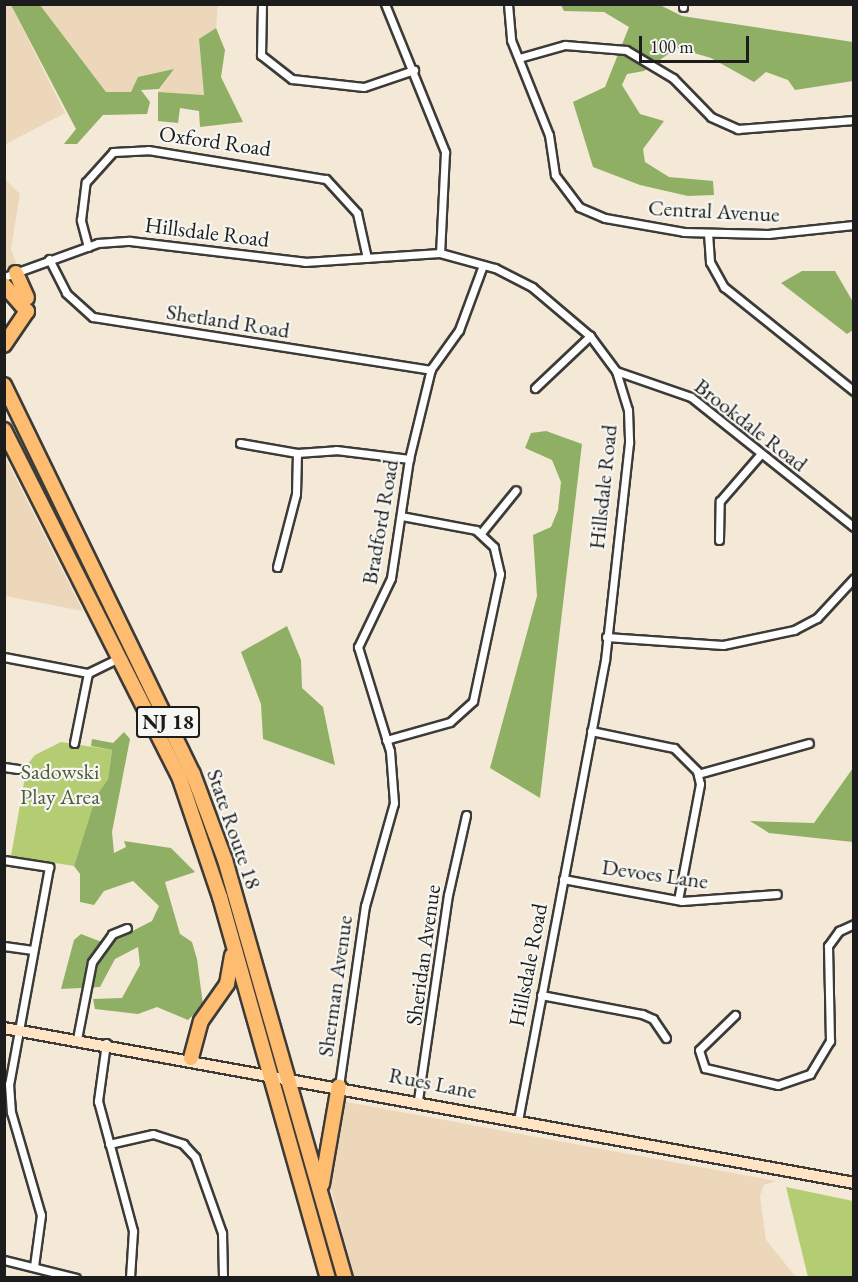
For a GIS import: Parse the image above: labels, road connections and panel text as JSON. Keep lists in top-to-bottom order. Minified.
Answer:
{"streets":{"highway":["NJ 18","State Route 18"],"main road":["Rues Lane"],"street":["Oxford Road","Central Avenue","Hillsdale Road","Shetland Road","Brookdale Road","Bradford Road","Devoes Lane","Sheridan Avenue","Sherman Avenue"]},"crossings":[["Oxford Road","Hillsdale Road"],["Hillsdale Road","Shetland Road"],["Hillsdale Road","Brookdale Road"],["Hillsdale Road","Bradford Road"],["Hillsdale Road","Devoes Lane"],["Hillsdale Road","Rues Lane"],["Shetland Road","Bradford Road"],["Bradford Road","Sherman Avenue"],["State Route 18","Rues Lane"],["Sheridan Avenue","Rues Lane"],["Sherman Avenue","Rues Lane"]],"parks":["Sadowski Play Area"],"scale_bar":"100 m"}
